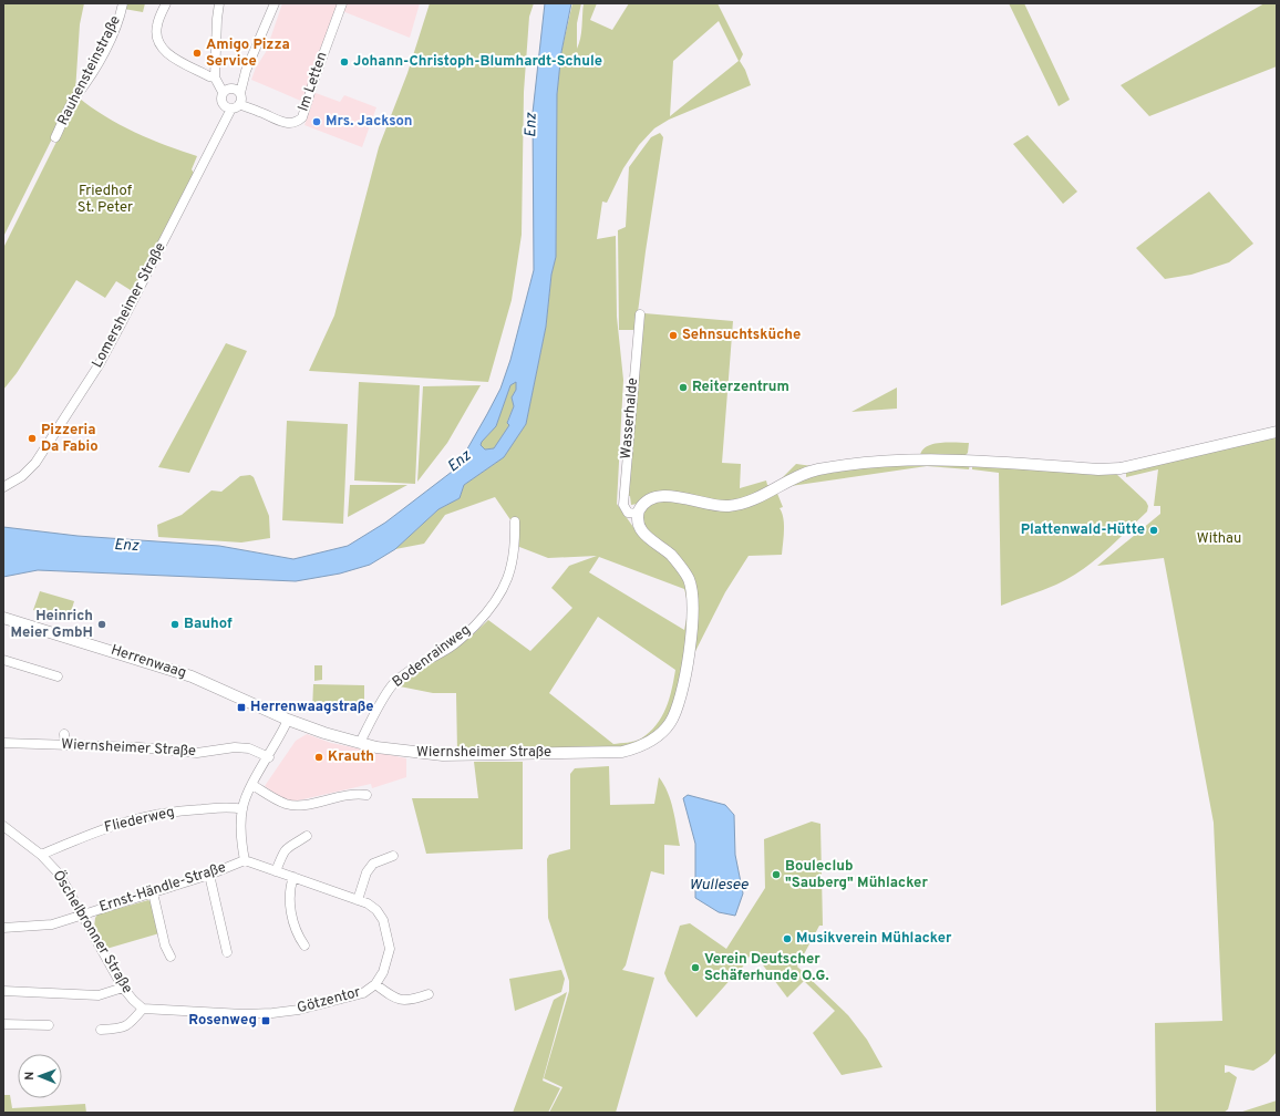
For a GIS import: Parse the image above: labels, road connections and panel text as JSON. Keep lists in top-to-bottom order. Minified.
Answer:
{"streets":{"main road":["Herrenwaag","Wiernsheimer Straße"],"street":["Rauhensteinstraße","Im Letten","Lomersheimer Straße","Wasserhalde","Bodenrainweg","Fliederweg","Ernst-Händle-Straße","Öschelbronner Straße","Götzentor"]},"crossings":[["Im Letten","Lomersheimer Straße"],["Wasserhalde","Wiernsheimer Straße"],["Bodenrainweg","Wiernsheimer Straße"],["Herrenwaag","Wiernsheimer Straße"],["Fliederweg","Öschelbronner Straße"],["Ernst-Händle-Straße","Öschelbronner Straße"],["Ernst-Händle-Straße","Götzentor"],["Öschelbronner Straße","Götzentor"]],"water":["Enz","Wullesee"],"parks":["Friedhof St. Peter","Withau"],"places":{"other":["Amigo Pizza Service","Johann-Christoph-Blumhardt-Schule","Mrs. Jackson","Sehnsuchtsküche","Reiterzentrum","Pizzeria Da Fabio","Plattenwald-Hütte","Heinrich Meier GmbH","Bauhof","Krauth","Bouleclub \"Sauberg\" Mühlacker","Musikverein Mühlacker","Verein Deutscher Schäferhunde O.G."],"transit":["Herrenwaagstraße","Rosenweg"]},"north":"left"}
